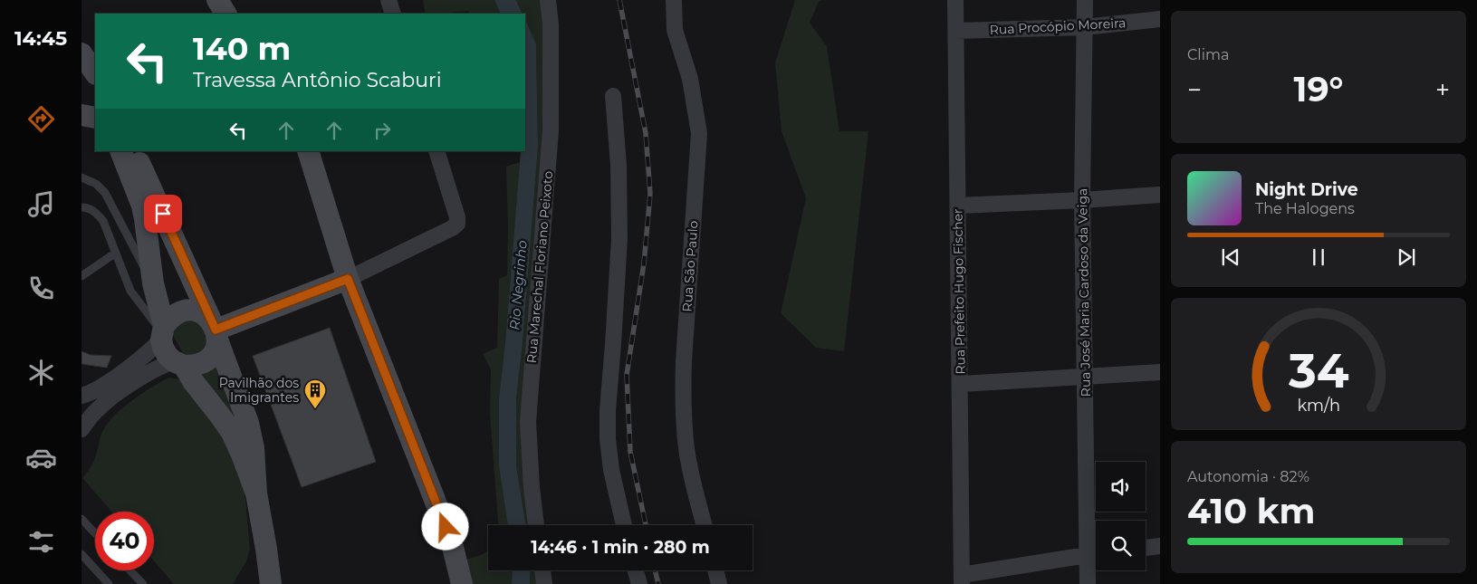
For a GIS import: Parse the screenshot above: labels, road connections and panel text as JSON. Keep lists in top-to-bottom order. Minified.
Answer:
{"streets":{"street":["Rua Procópio Moreira","Rua São Paulo","Rua Marechal Floriano Peixoto","Rua Prefeito Hugo Fischer","Rua José Maria Cardoso da Veiga"]},"crossings":[["Rua Procópio Moreira","Rua Prefeito Hugo Fischer"],["Rua Procópio Moreira","Rua José Maria Cardoso da Veiga"]],"water":["Rio Negrinho"],"places":{"building":["Pavilhão dos Imigrantes"]},"page":{"tabs":"14:45","tile":["Clima",["Autonomia · 82%","410 km"]],"turn":["140 m","Travessa Antônio Scaburi"],"heat":["−","19°","+"],"song":["Night Drive","The Halogens"],"limit":"40","trip":"14:46 · 1 min · 280 m","gauge":["34","km/h"]}}
